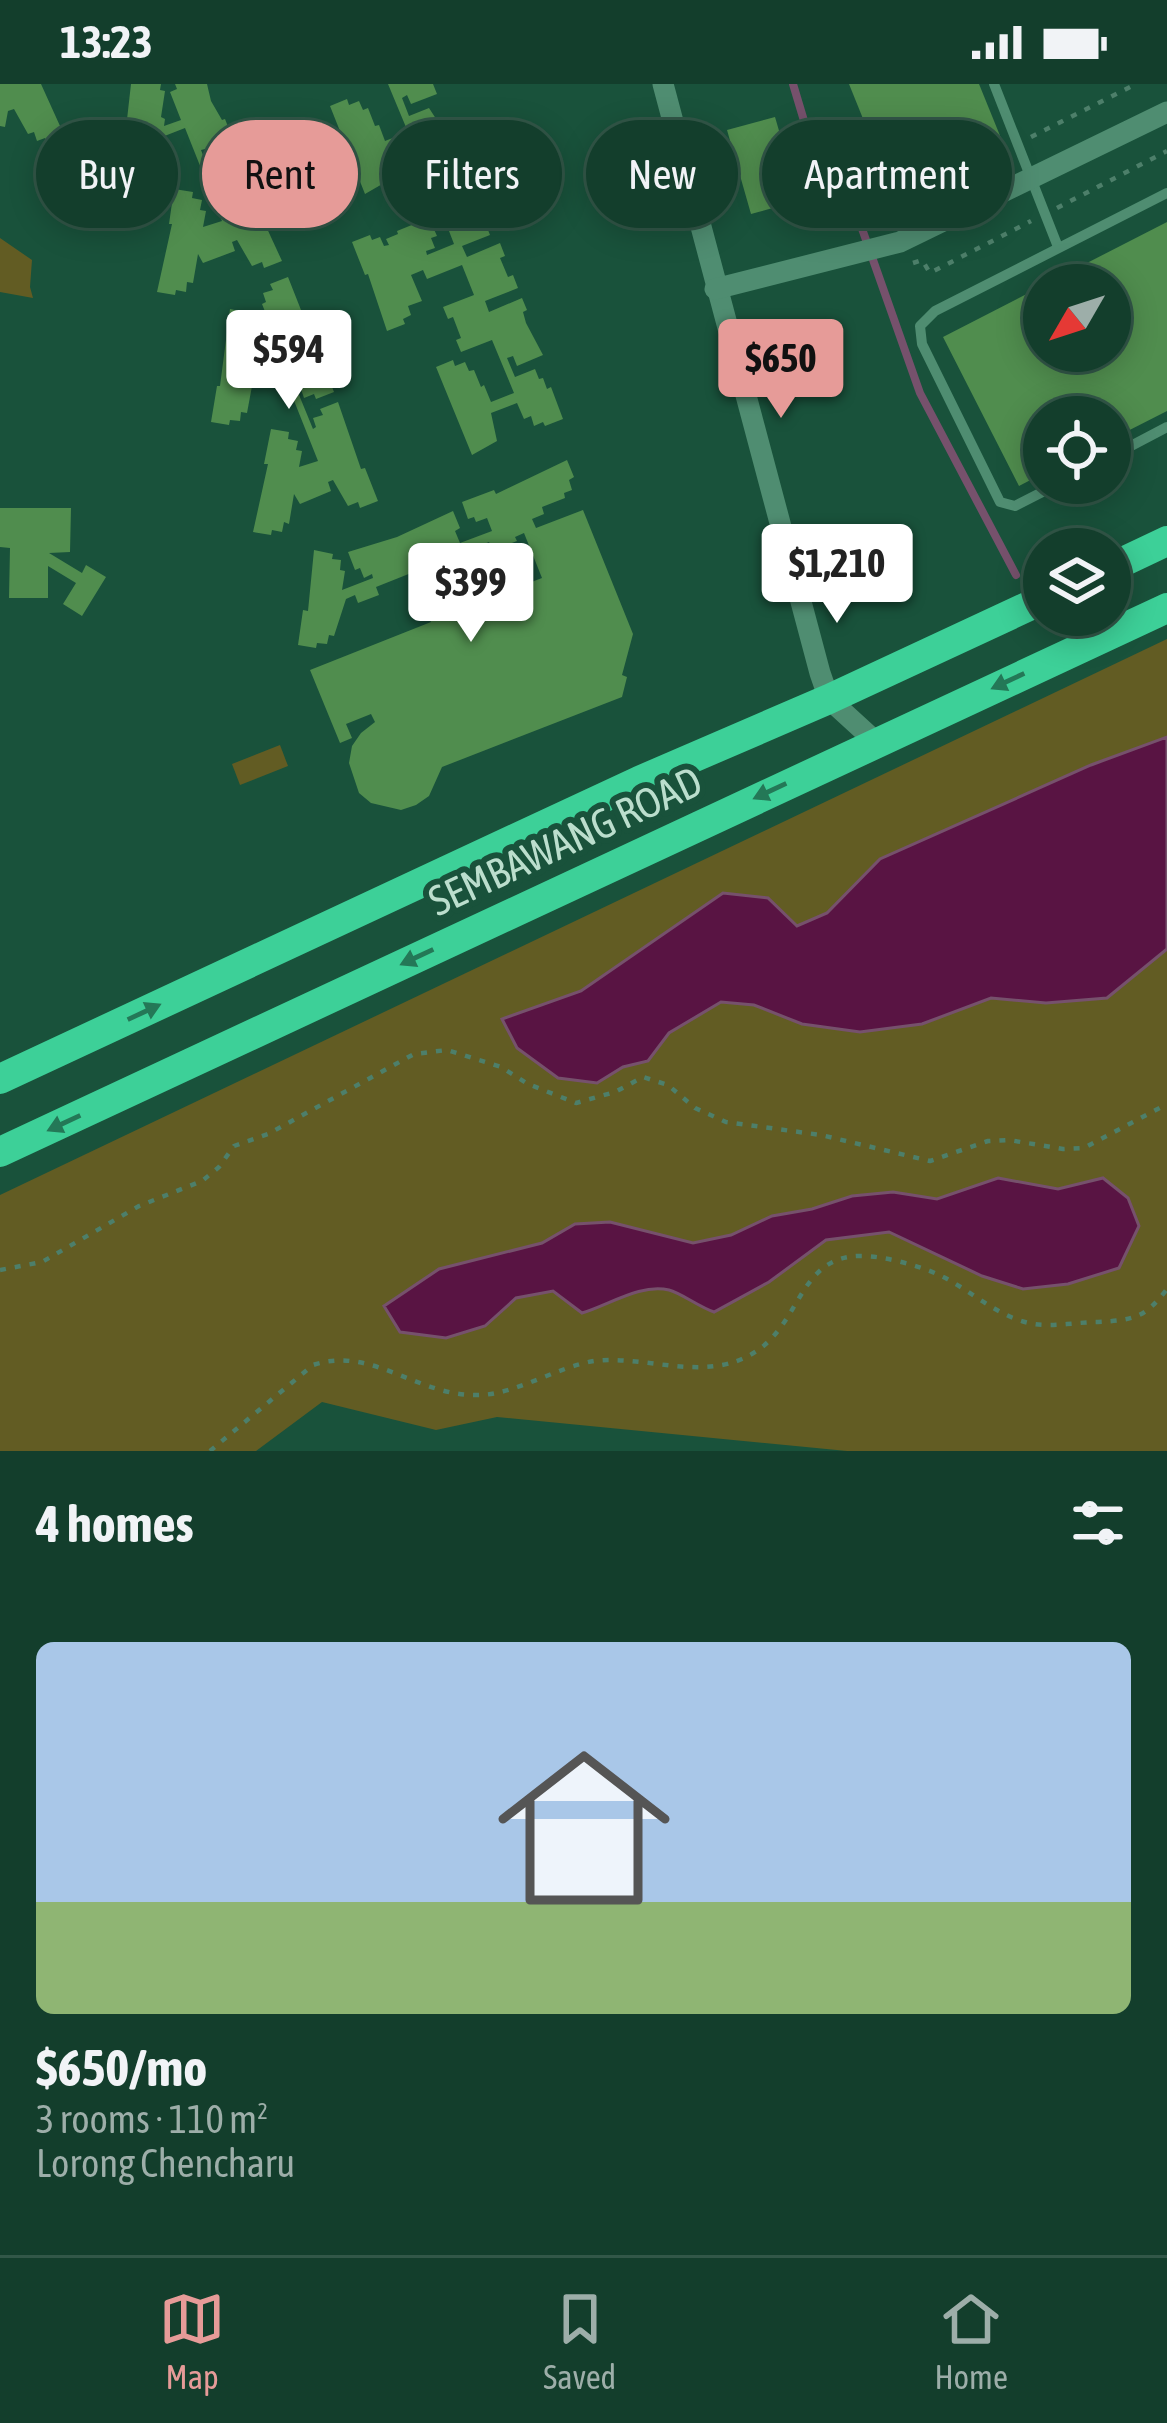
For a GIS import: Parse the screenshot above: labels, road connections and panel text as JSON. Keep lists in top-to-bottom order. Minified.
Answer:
{"streets":{"main road":["SEMBAWANG ROAD"]},"north":"bottom left","page":{"status":"13:23","chip":["Buy","Rent","Filters","New","Apartment"],"price":["$594","$650","$1,210","$399"],"heading":"4 homes","list":[{"name":"$650/mo","note":"3 rooms · 110 m² · Lorong Chencharu"}],"tabs":["Map","Saved","Home"]}}
